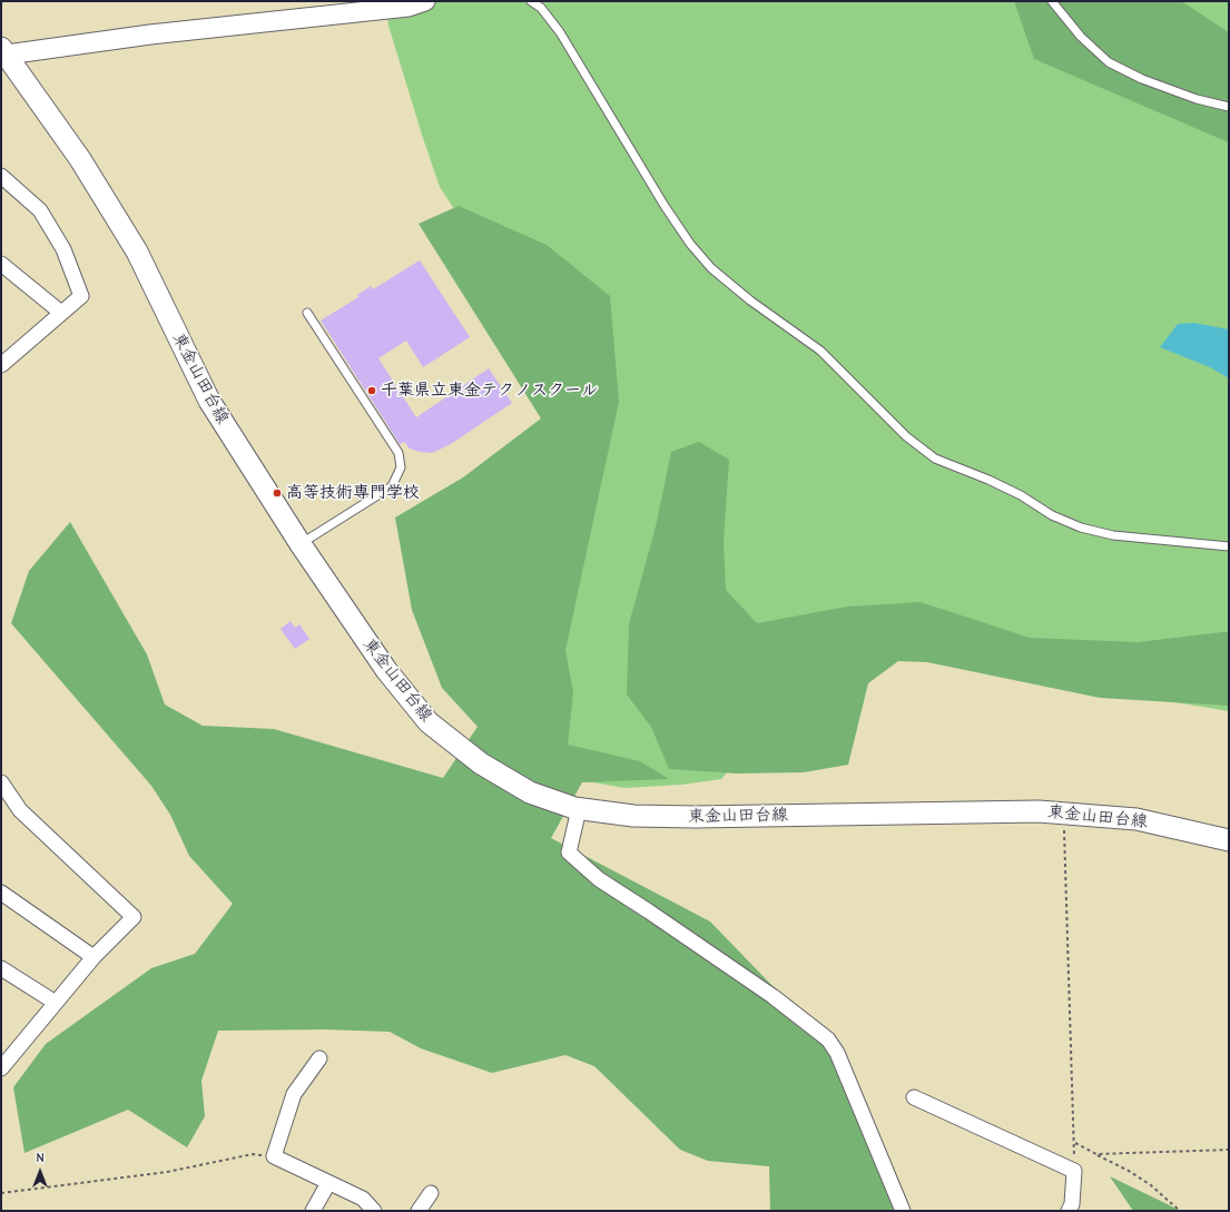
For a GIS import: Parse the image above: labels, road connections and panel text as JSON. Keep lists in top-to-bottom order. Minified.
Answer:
{"streets":{"main road":["東金山田台線"]},"places":["千葉県立東金テクノスクール","高等技術専門学校"],"north":"top"}
